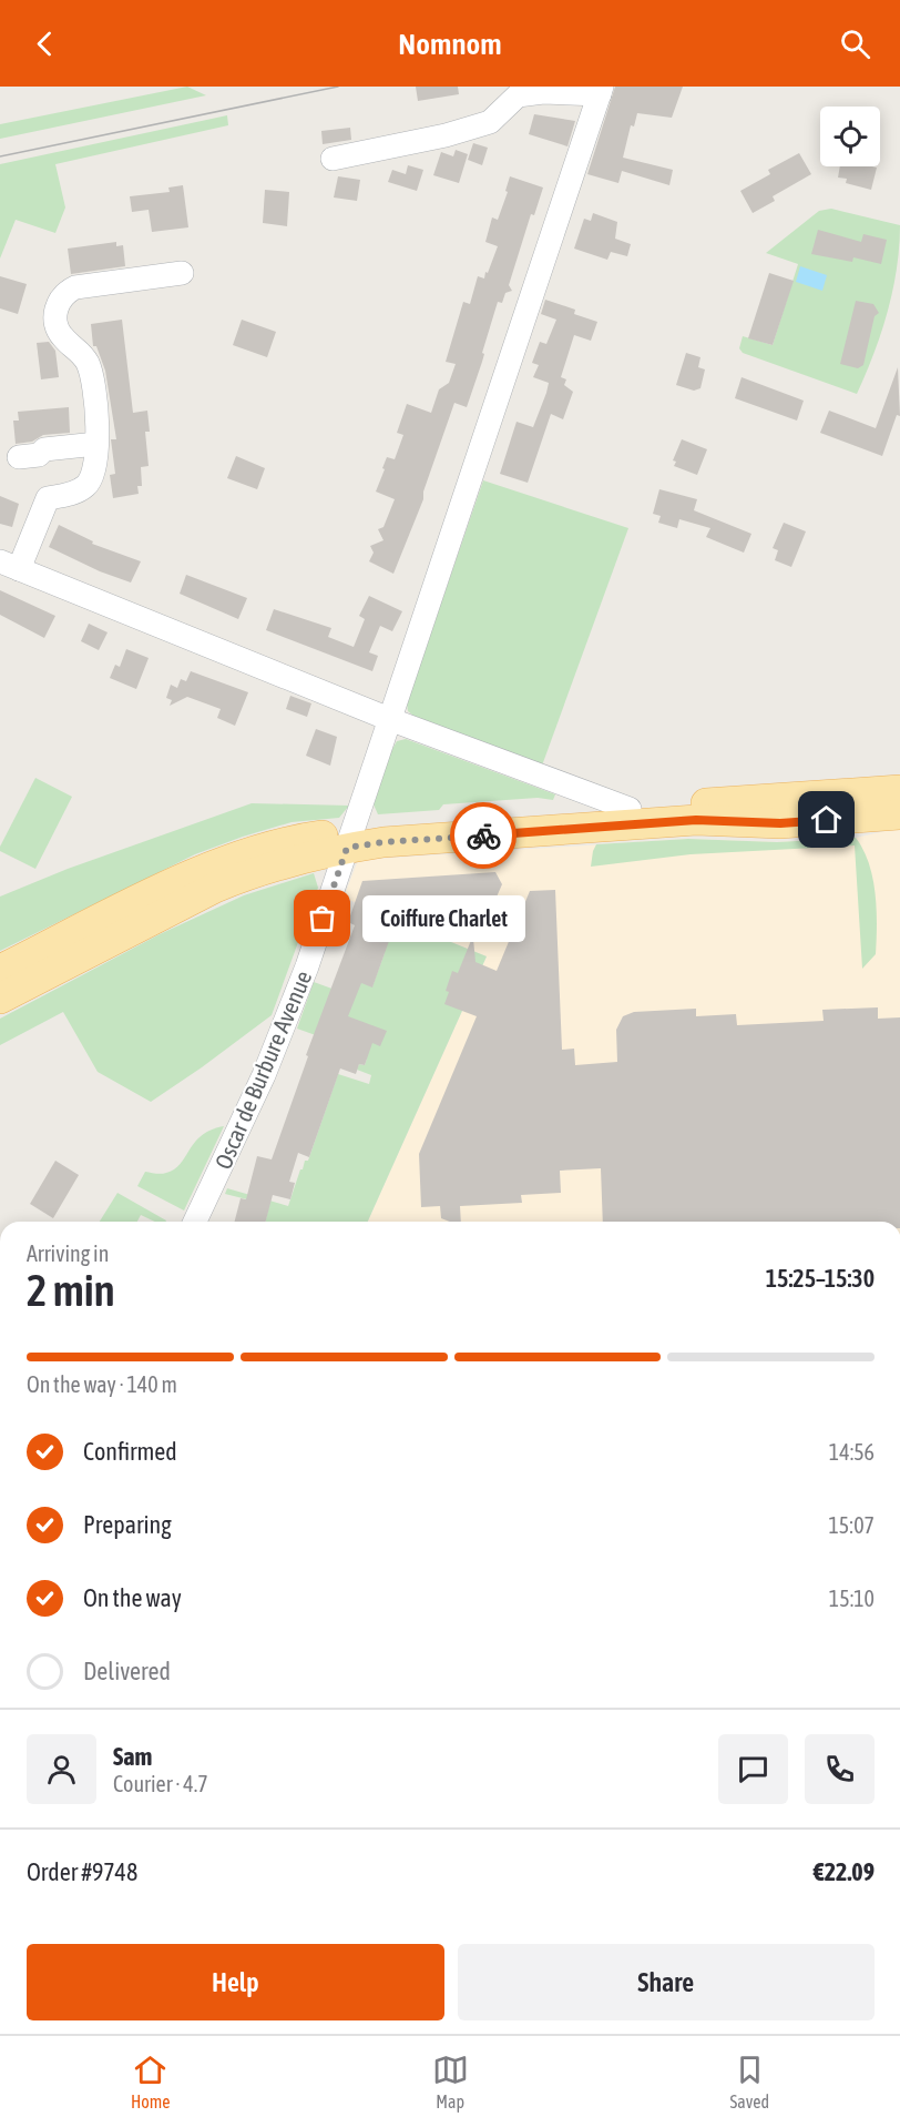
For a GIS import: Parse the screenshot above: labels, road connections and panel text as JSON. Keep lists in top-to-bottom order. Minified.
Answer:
{"streets":{"street":["Oscar de Burbure Avenue"]},"places":["Coiffure Charlet"],"page":{"header":"Nomnom","bubble":"Coiffure Charlet","heading":["2 min","Arriving in","15:25–15:30"],"panel":["Sam","Courier · 4.7","Order #9748","€22.09"],"bar":"On the way · 140 m","list":[["Confirmed","14:56"],["Preparing","15:07"],["On the way","15:10"],"Delivered"],"buttons":["Help","Share"],"tabs":["Home","Map","Saved"]}}
